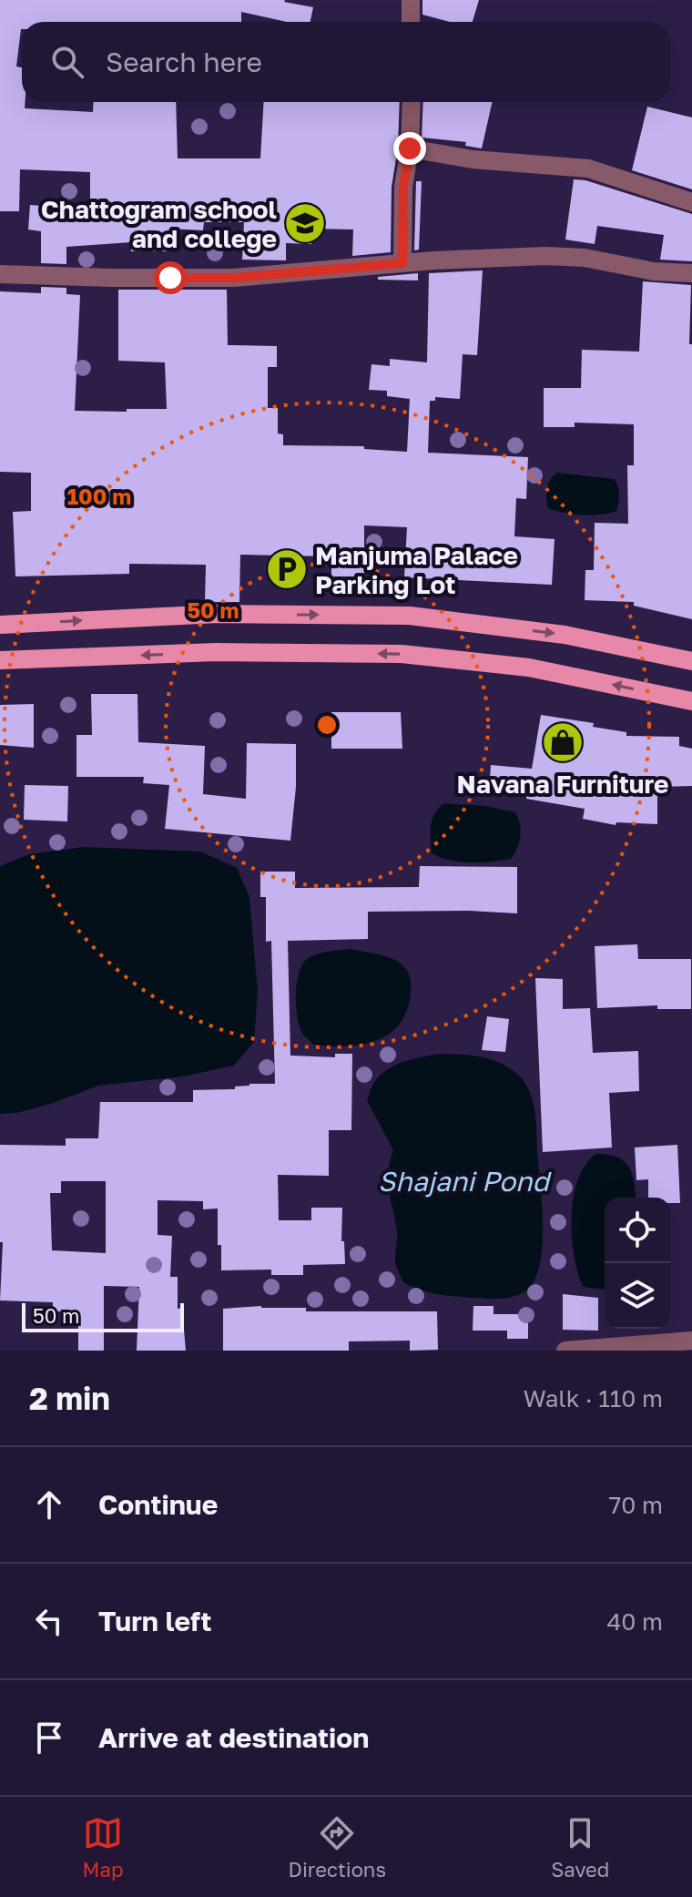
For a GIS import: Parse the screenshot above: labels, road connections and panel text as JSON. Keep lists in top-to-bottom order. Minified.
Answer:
{"water":["Shajani Pond"],"places":{"school or university":["Chattogram school and college"],"parking":["Manjuma Palace Parking Lot"],"shop":["Navana Furniture"]},"scale_bar":"50 m","page":{"search":"Search here","scale":"50 m","heading":["2 min","Walk · 110 m"],"list":[["Continue","70 m"],["Turn left","40 m"],"Arrive at destination"],"nav":["Map","Directions","Saved"]},"rings":["100 m","50 m"]}
